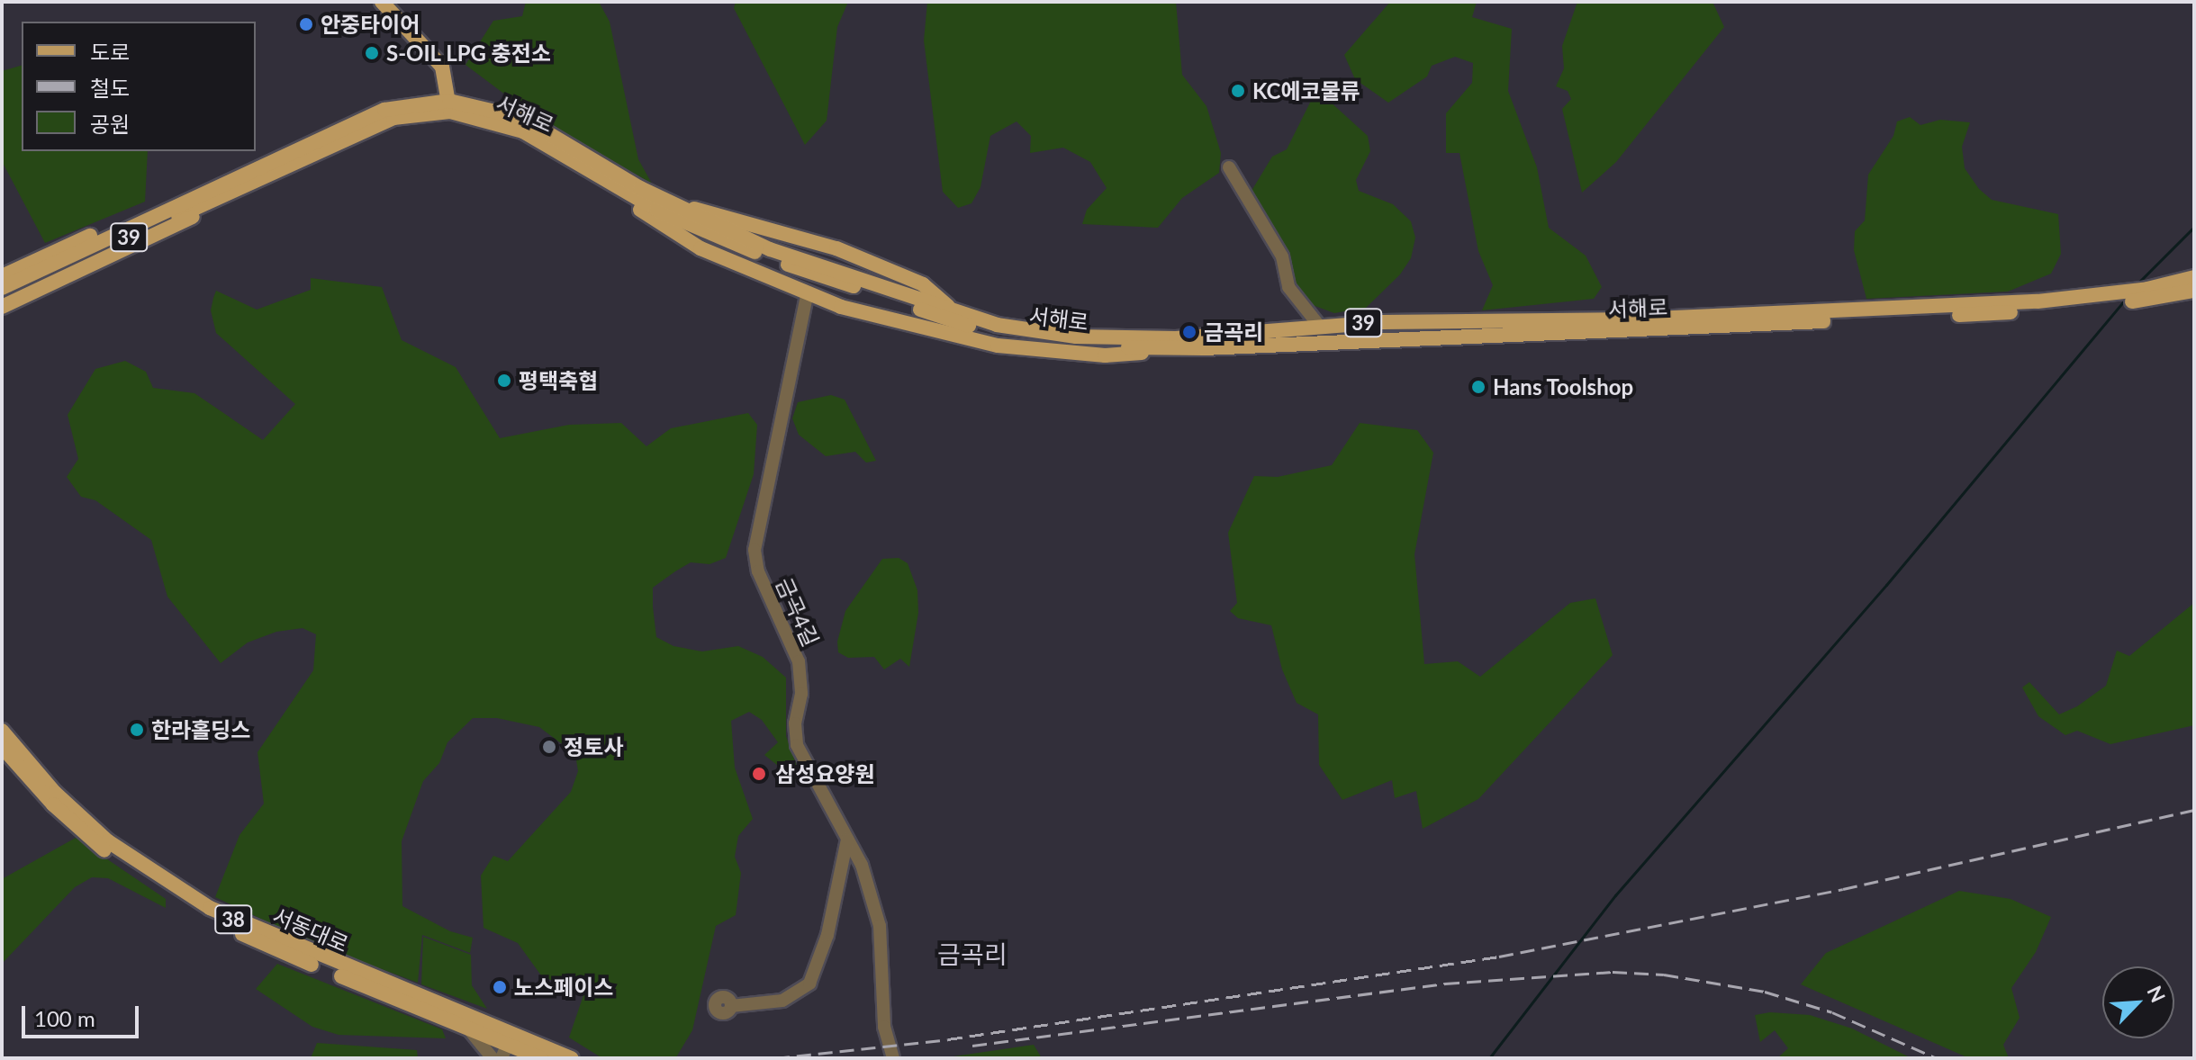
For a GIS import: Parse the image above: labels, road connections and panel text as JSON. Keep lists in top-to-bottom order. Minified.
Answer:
{"streets":{"main road":["서해로","39","38","서동대로"],"street":["금곡4길"]},"districts":["금곡리"],"places":["안중타이어","S-OIL LPG 충전소","KC에코물류","금곡리","평택축협","Hans Toolshop","한라홀딩스","정토사","삼성요양원","노스페이스"],"legend":["도로","철도","공원"],"scale_bar":"100 m","north":"top right"}
